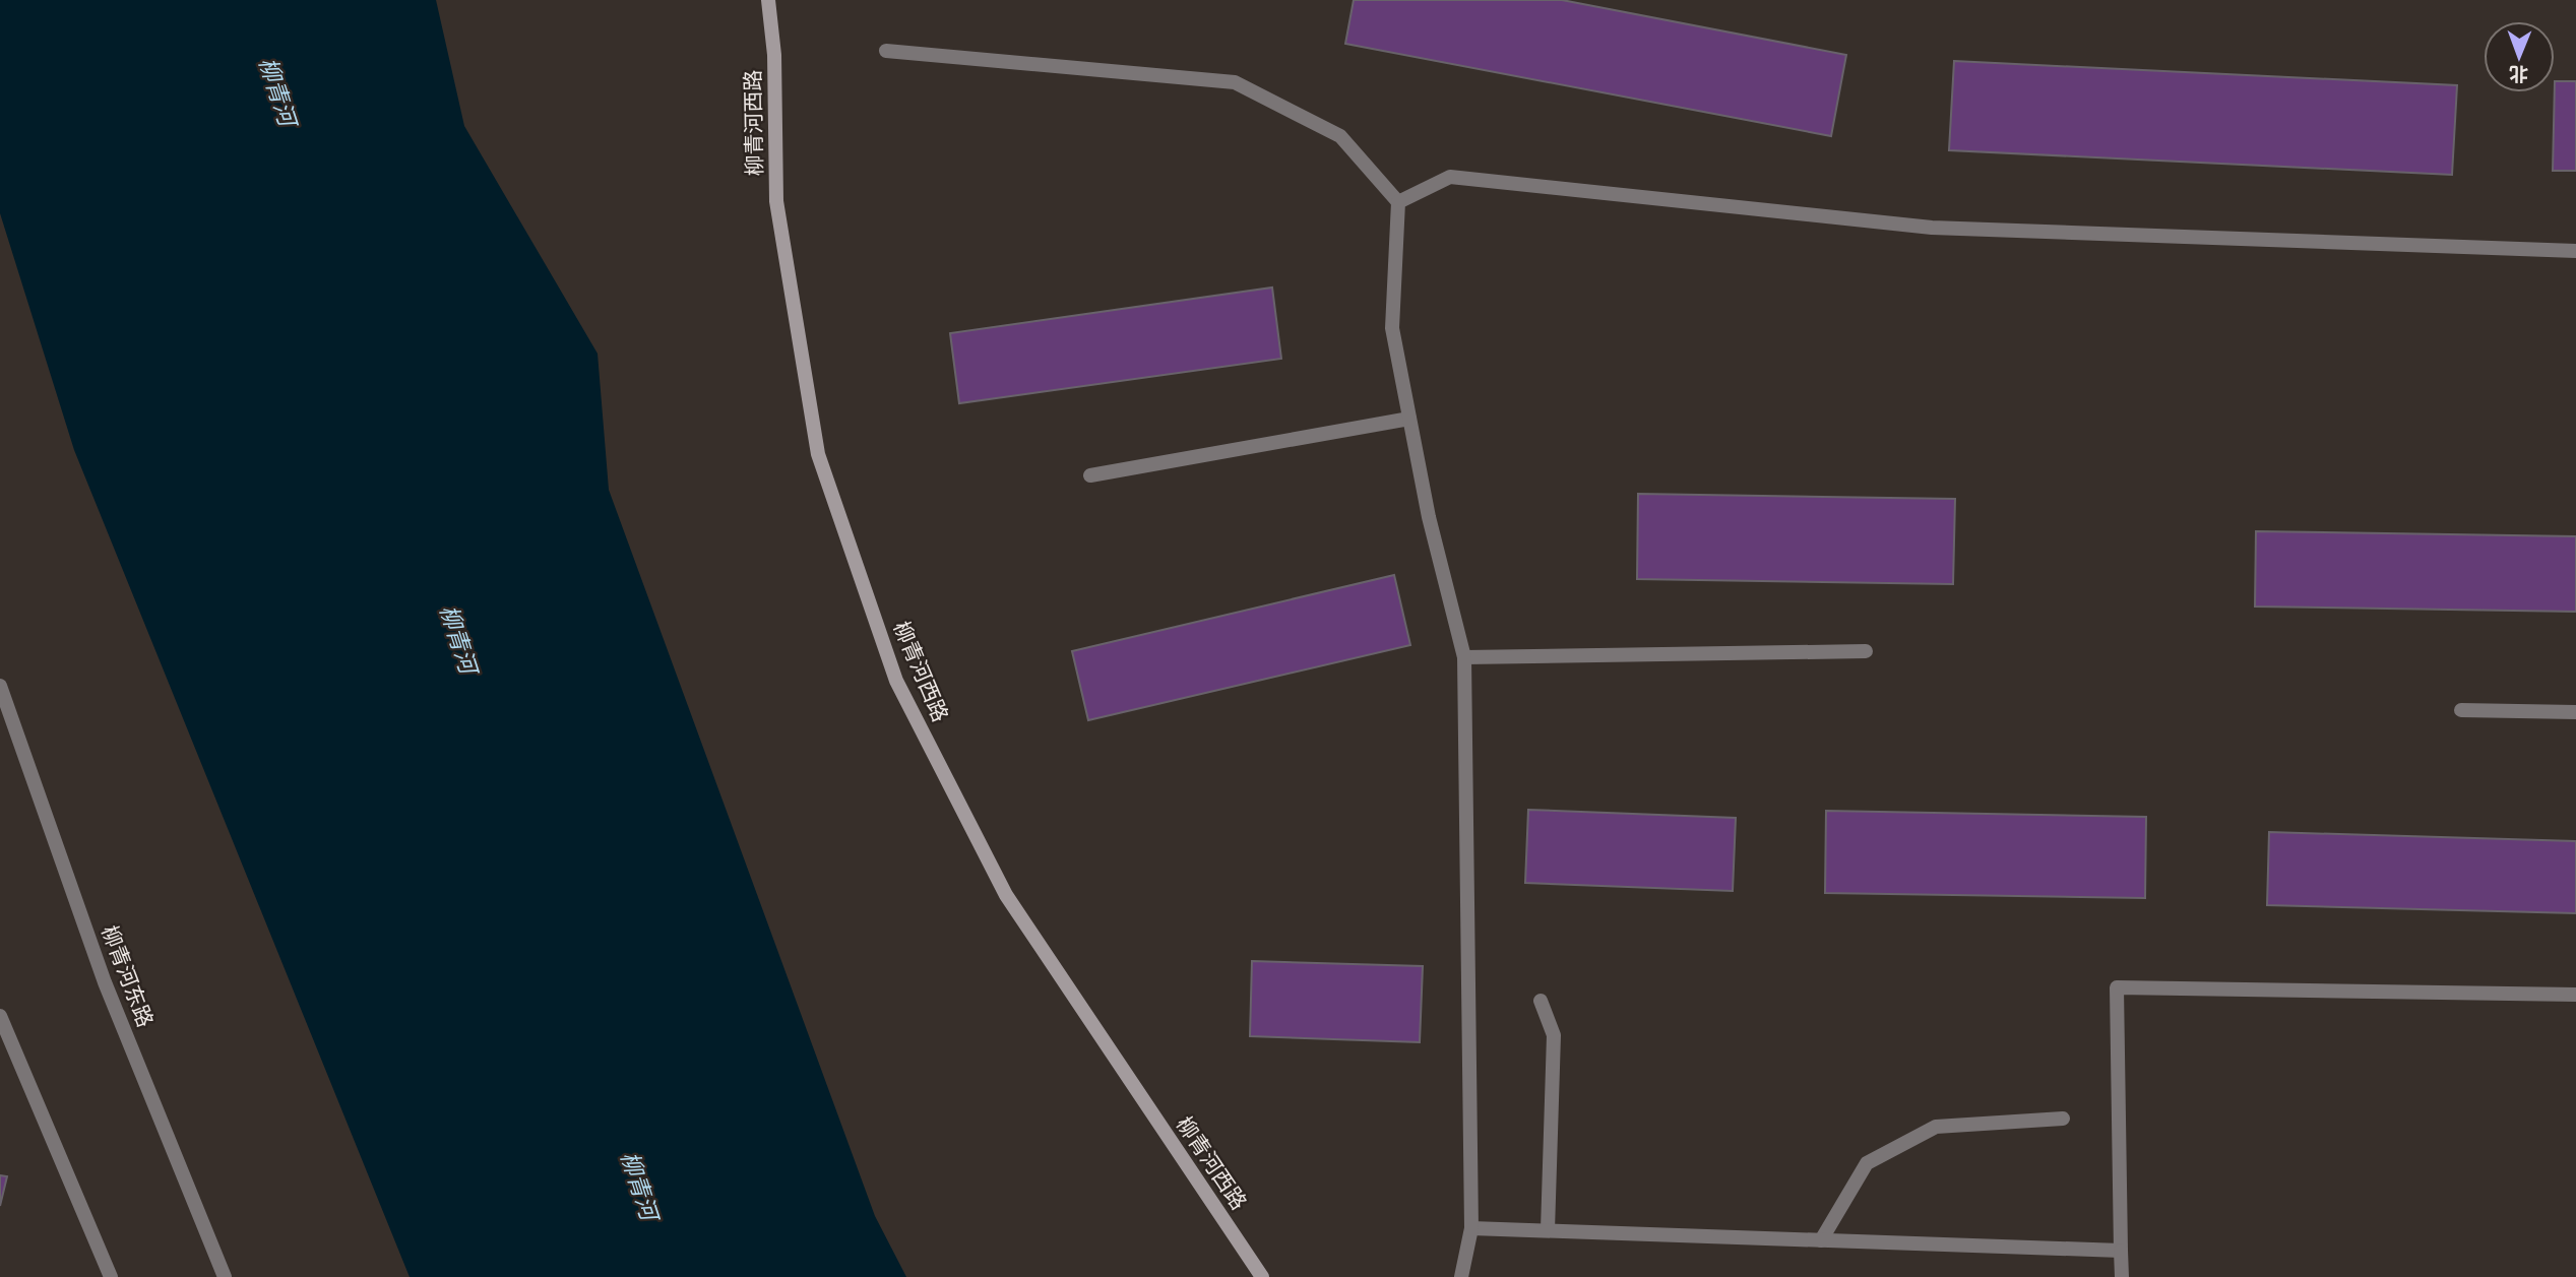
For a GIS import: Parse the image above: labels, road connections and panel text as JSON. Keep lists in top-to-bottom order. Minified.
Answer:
{"streets":{"street":["柳青河西路","柳青河东路"]},"water":["柳青河"],"north":"bottom"}
